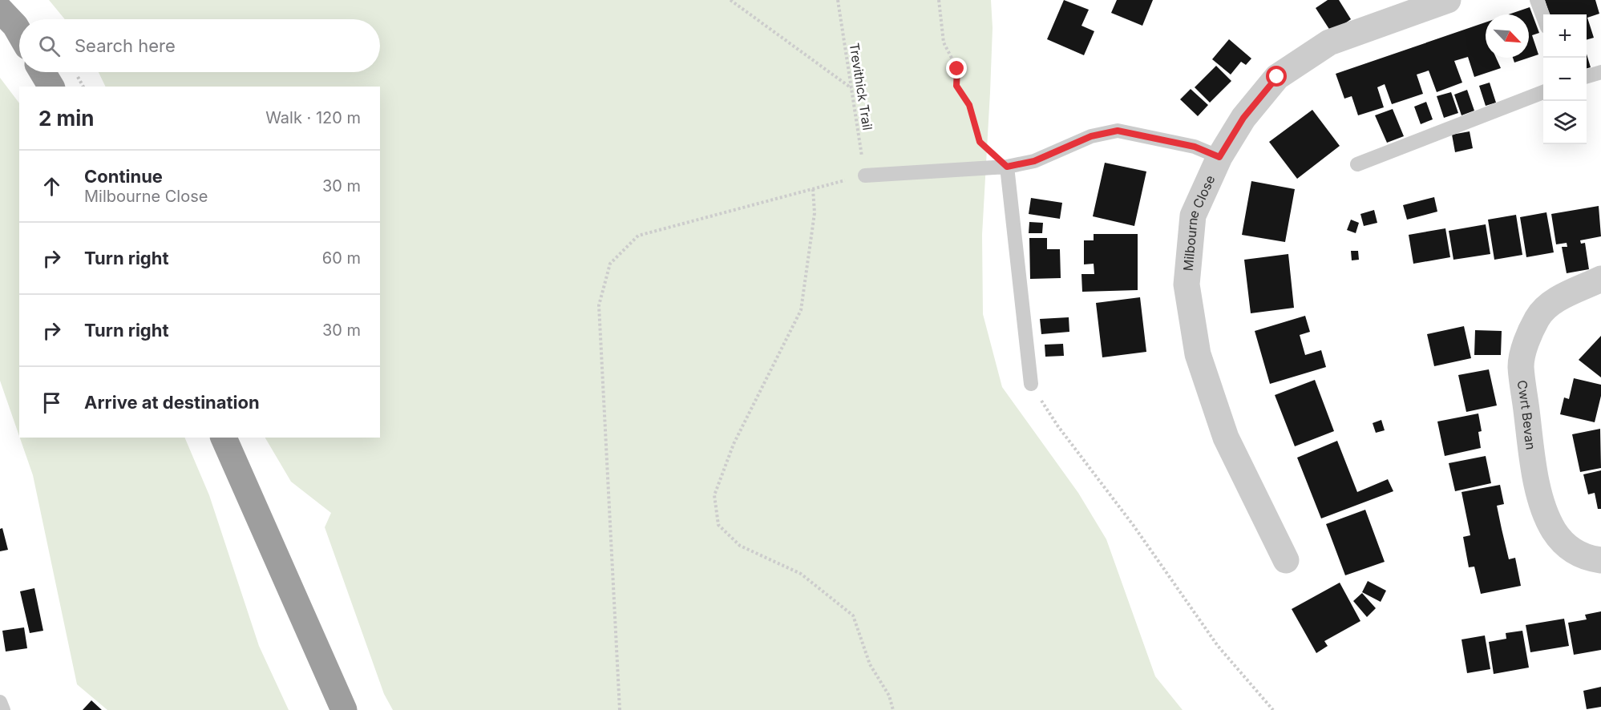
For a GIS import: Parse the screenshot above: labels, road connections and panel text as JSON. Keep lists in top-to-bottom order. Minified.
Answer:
{"streets":{"street":["Milbourne Close","Cwrt Bevan"],"path":["Trevithick Trail"]},"north":"bottom right","page":{"map_buttons":["+","−"],"search":"Search here","heading":["2 min","Walk · 120 m"],"list":[["Continue","Milbourne Close","30 m"],["Turn right","60 m"],["Turn right","30 m"],"Arrive at destination"]}}
